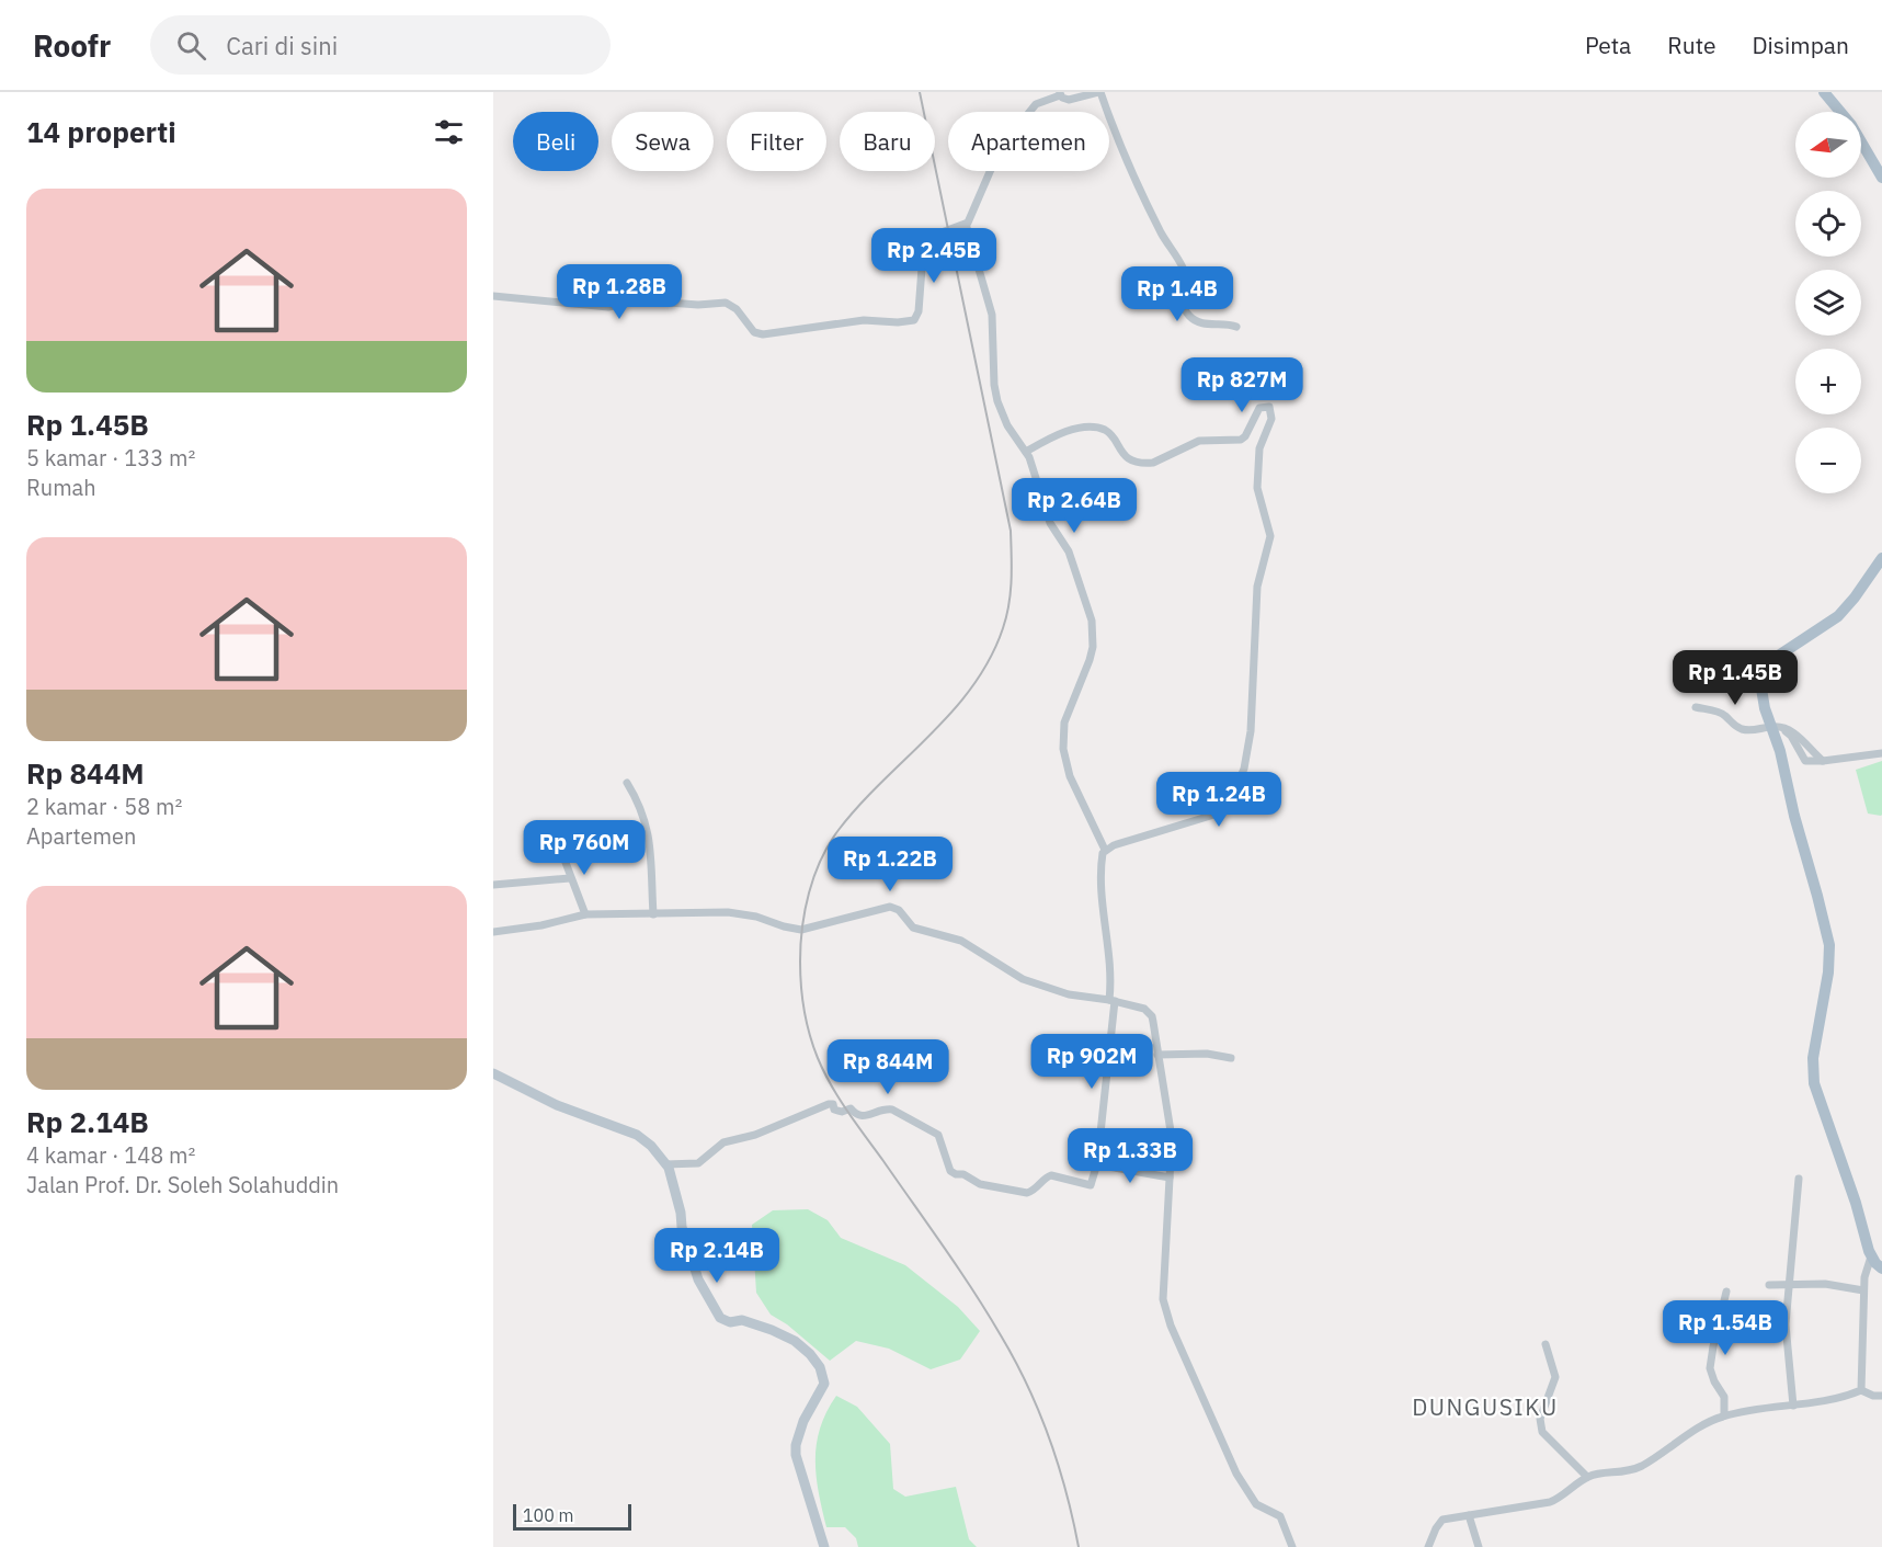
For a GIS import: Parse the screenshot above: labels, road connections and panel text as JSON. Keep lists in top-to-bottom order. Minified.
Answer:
{"districts":["DUNGUSIKU"],"scale_bar":"100 m","north":"left","page":{"header":"Roofr","search":"Cari di sini","nav":["Peta","Rute","Disimpan"],"heading":"14 properti","map_buttons":["+","−"],"chip":["Beli","Sewa","Filter","Baru","Apartemen"],"list":[{"name":"Rp 1.45B","note":"5 kamar · 133 m² · Rumah"},{"name":"Rp 844M","note":"2 kamar · 58 m² · Apartemen"},{"name":"Rp 2.14B","note":"4 kamar · 148 m² · Jalan Prof. Dr. Soleh Solahuddin"}],"price":["Rp 2.45B","Rp 1.28B","Rp 1.4B","Rp 827M","Rp 2.64B","Rp 1.45B","Rp 1.24B","Rp 760M","Rp 1.22B","Rp 902M","Rp 844M","Rp 1.33B","Rp 2.14B","Rp 1.54B"],"scale":"100 m"}}
